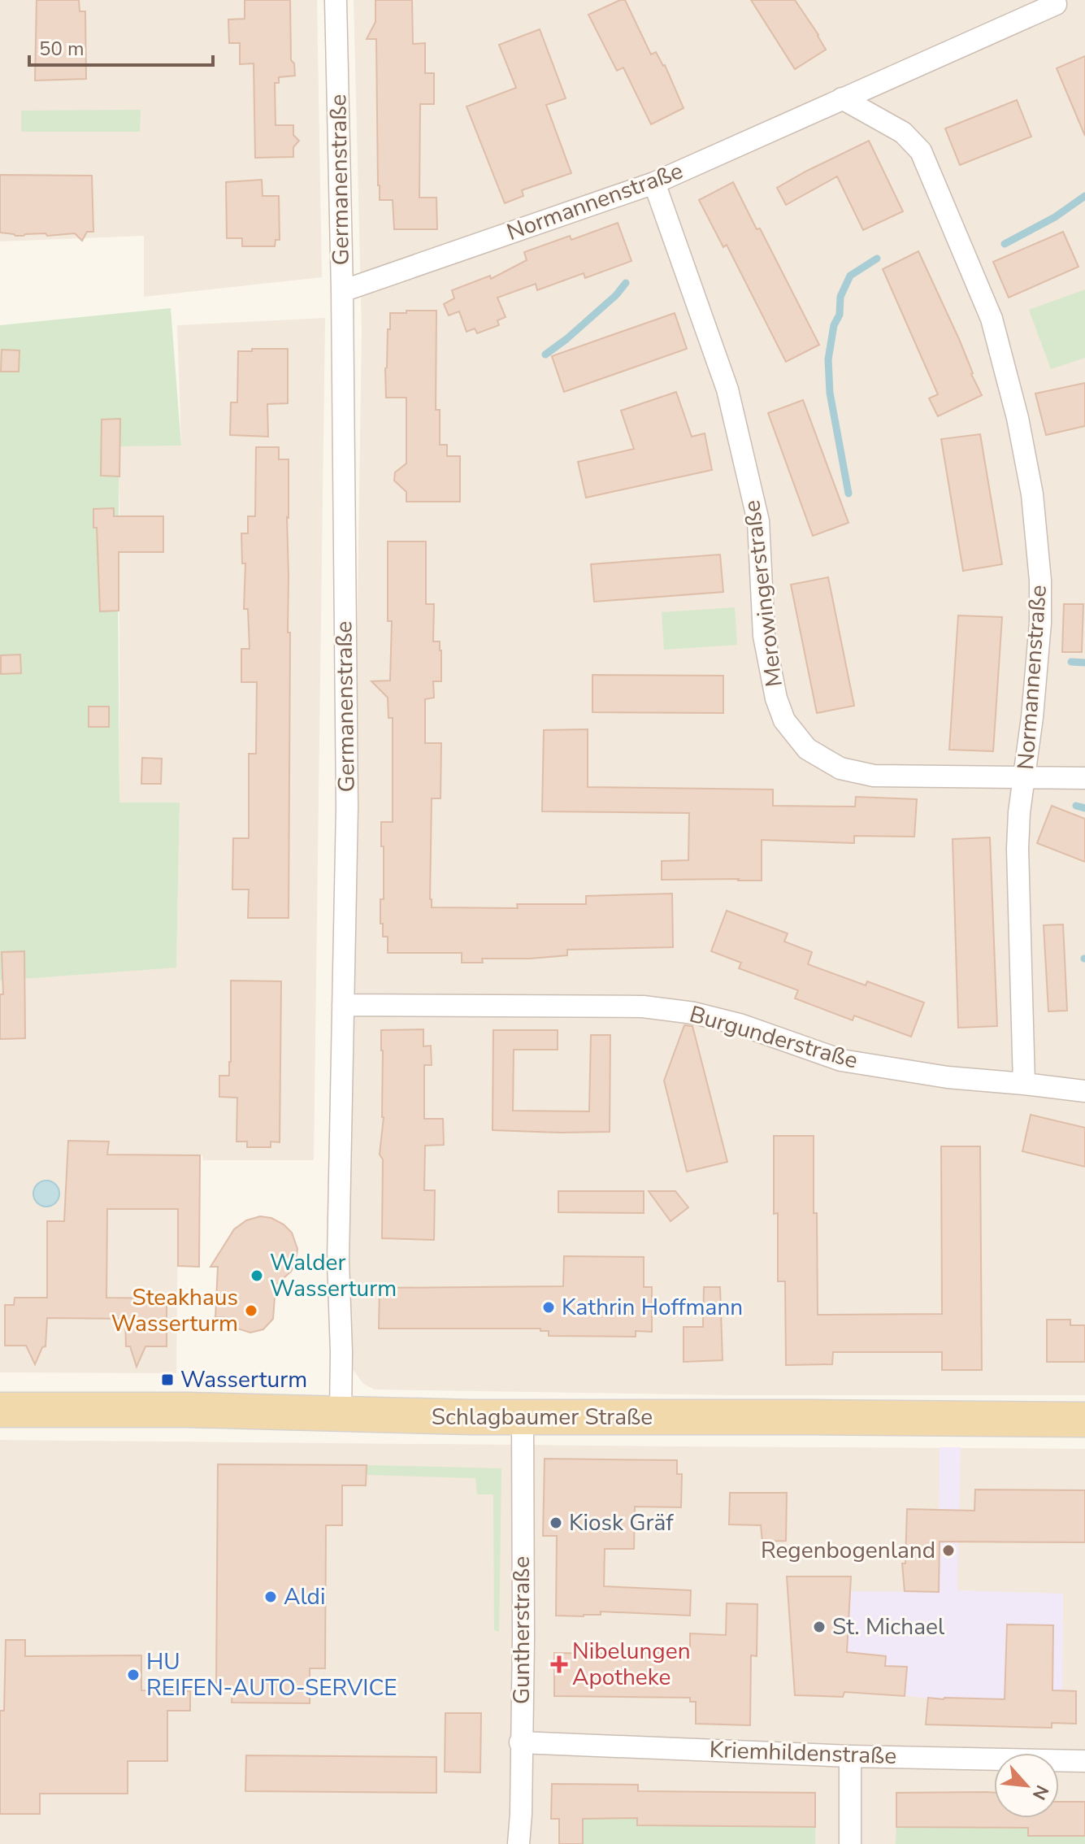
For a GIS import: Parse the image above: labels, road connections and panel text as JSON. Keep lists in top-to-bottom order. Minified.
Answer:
{"streets":{"main road":["Schlagbaumer Straße"],"street":["Germanenstraße","Normannenstraße","Merowingerstraße","Burgunderstraße","Guntherstraße","Kriemhildenstraße"]},"crossings":[["Germanenstraße","Normannenstraße"],["Germanenstraße","Burgunderstraße"],["Germanenstraße","Schlagbaumer Straße"],["Normannenstraße","Merowingerstraße"],["Normannenstraße","Burgunderstraße"],["Schlagbaumer Straße","Guntherstraße"],["Guntherstraße","Kriemhildenstraße"]],"places":{"other":["Walder Wasserturm","Kathrin Hoffmann","Steakhaus Wasserturm","Kiosk Gräf","Regenbogenland","Aldi","St. Michael","HU REIFEN-AUTO-SERVICE"],"transit":["Wasserturm"],"health":["Nibelungen Apotheke"]},"scale_bar":"50 m","north":"bottom right"}
